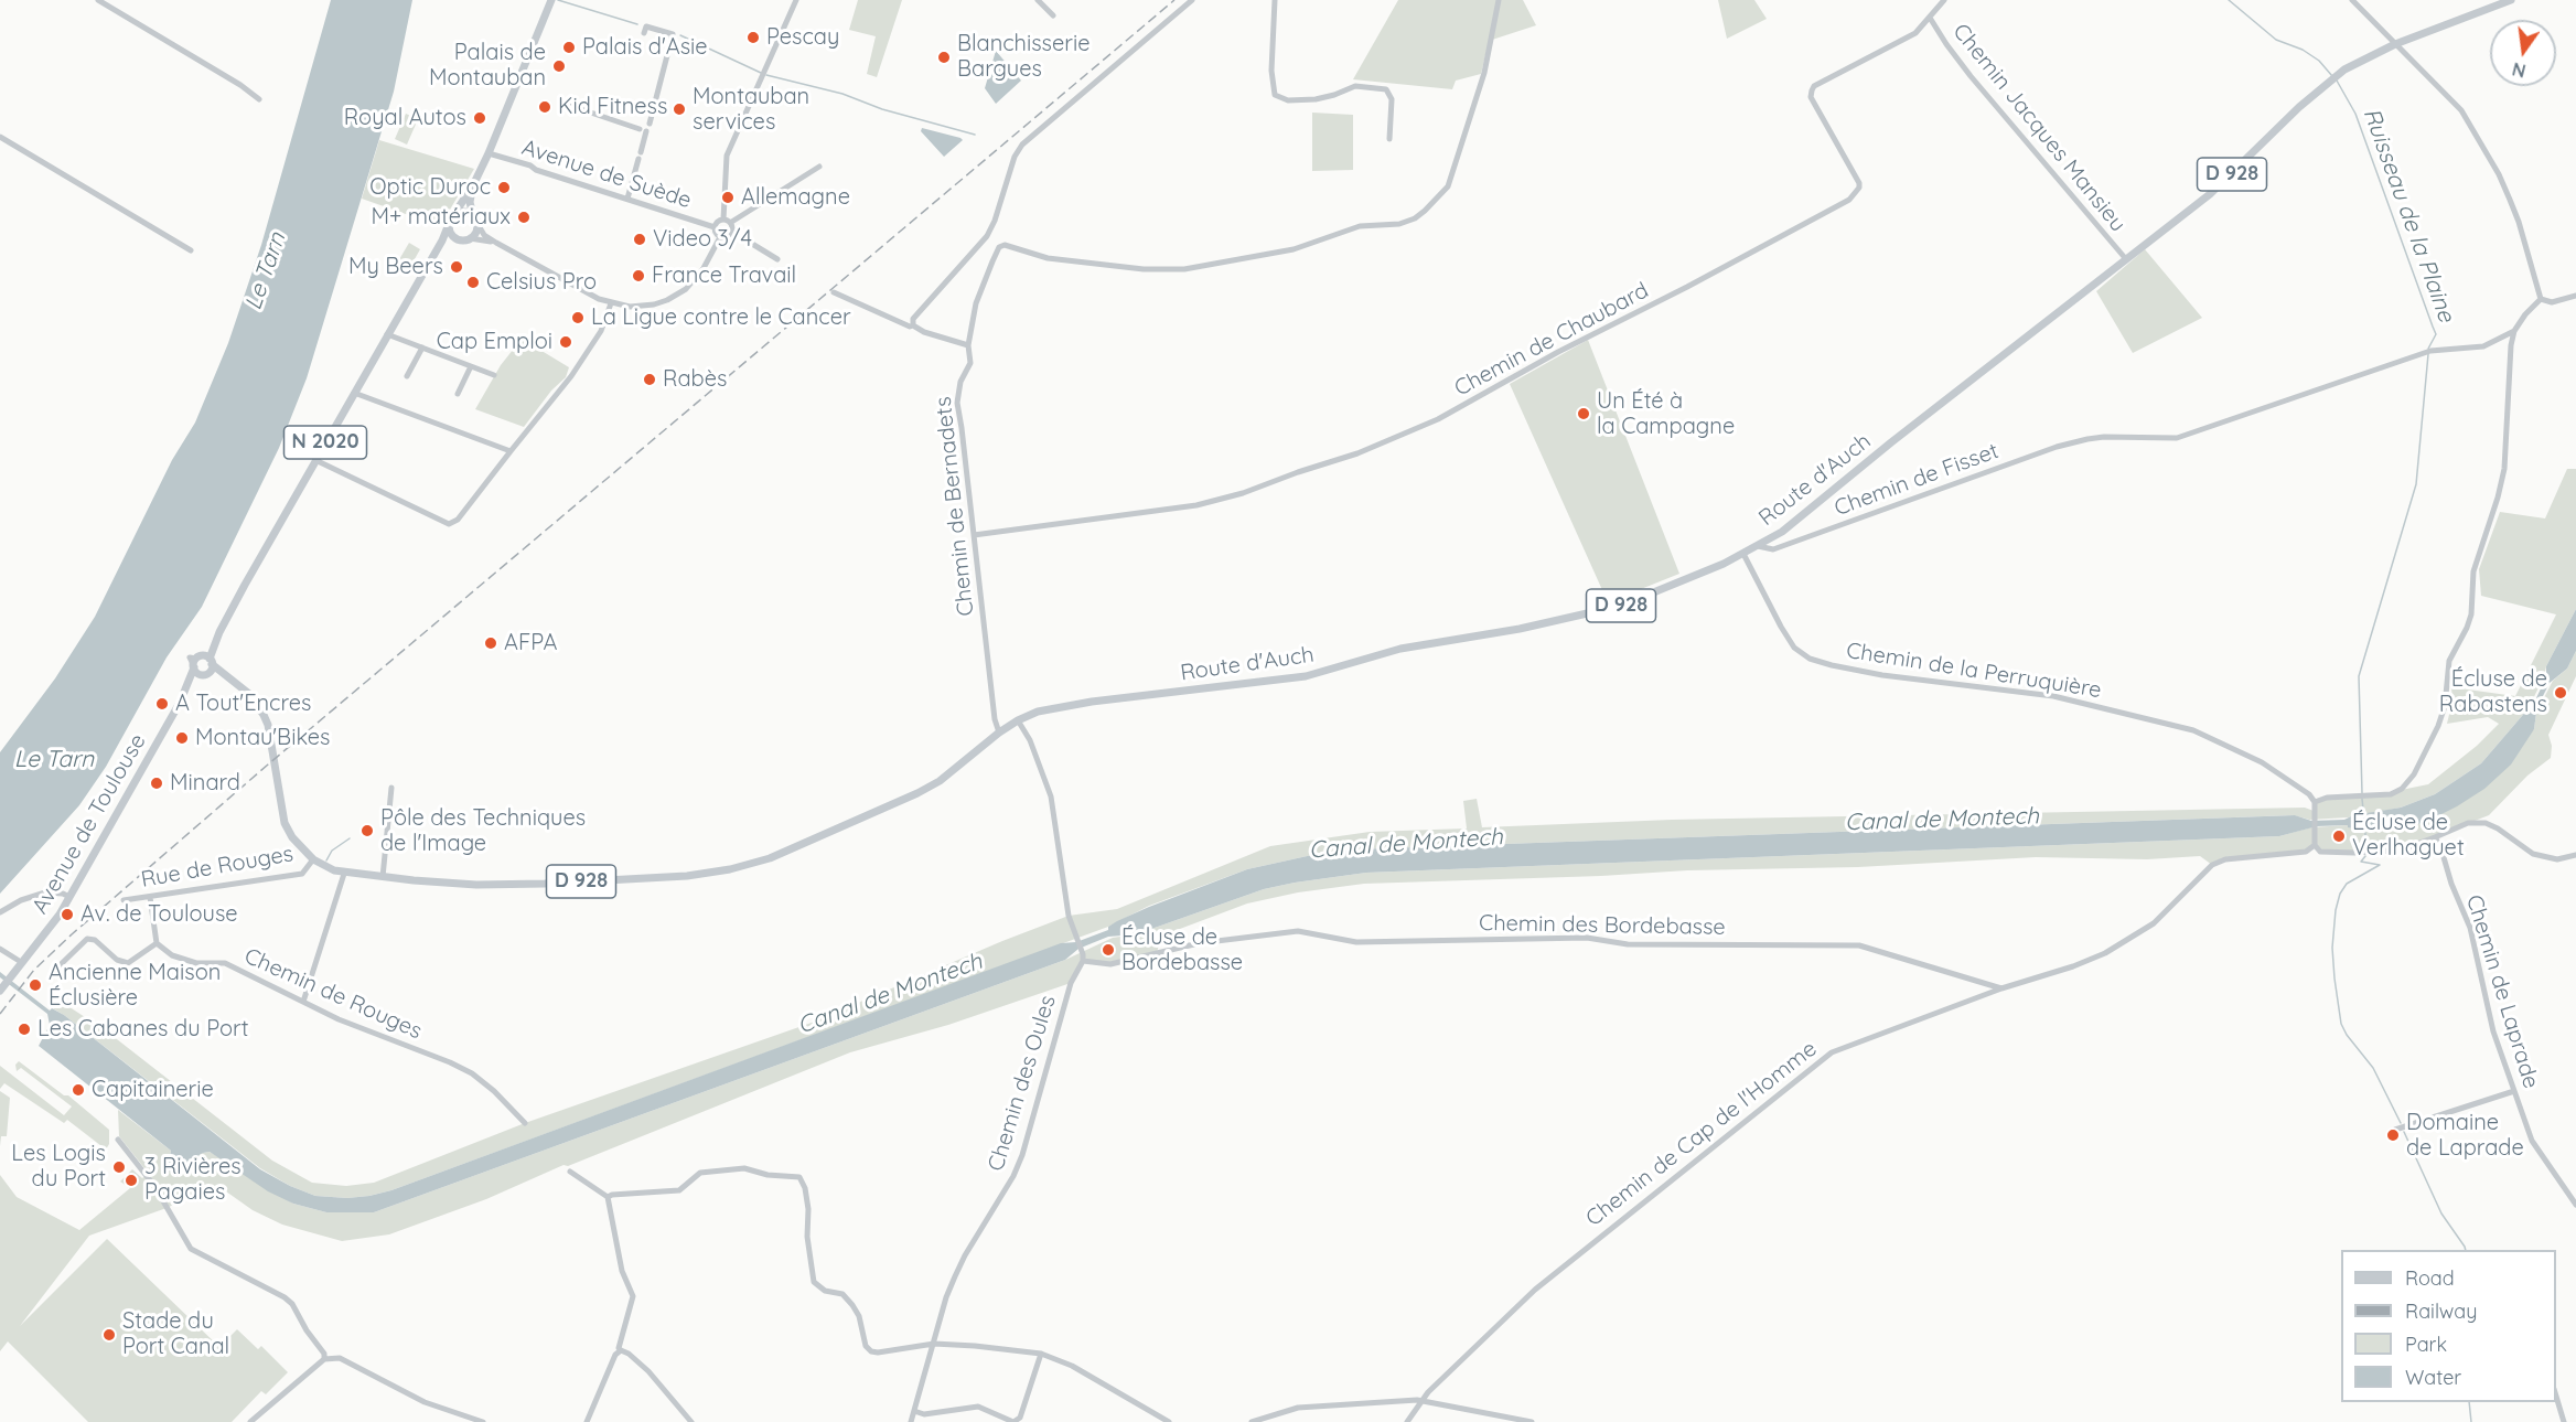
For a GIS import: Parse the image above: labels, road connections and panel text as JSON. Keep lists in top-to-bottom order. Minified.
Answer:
{"streets":{"main road":["D 928","N 2020","Route d'Auch","Avenue de Toulouse"],"street":["Chemin Jacques Mansieu","Avenue de Suède","Chemin de Chaubard","Chemin de Fisset","Chemin de Bernadets","Chemin de la Perruquière","Rue de Rouges","Chemin des Bordebasse","Chemin de Laprade","Chemin de Rouges","Chemin des Oules","Chemin de Cap de l'Homme"]},"crossings":[["Chemin Jacques Mansieu","Chemin de Chaubard"],["Chemin Jacques Mansieu","Route d'Auch"],["D 928","Route d'Auch"],["D 928","Chemin de Bernadets"],["D 928","Rue de Rouges"],["Chemin de Chaubard","Chemin de Bernadets"],["Route d'Auch","Chemin de Fisset"],["Route d'Auch","Chemin de la Perruquière"],["Chemin des Bordebasse","Chemin des Oules"],["Chemin des Bordebasse","Chemin de Cap de l'Homme"]],"water":["Ruisseau de la Plaine","Le Tarn","Canal de Montech"],"places":["Pescay","Palais d'Asie","Blanchisserie Bargues","Palais de Montauban","Kid Fitness","Montauban services","Royal Autos","Optic Duroc","Allemagne","M+ matériaux","Video 3/4","My Beers","France Travail","Celsius Pro","La Ligue contre le Cancer","Cap Emploi","Rabès","Un Été à la Campagne","AFPA","Écluse de Rabastens","A Tout'Encres","Montau'Bikes","Minard","Pôle des Techniques de l'Image","Écluse de Verlhaguet","Av. de Toulouse","Écluse de Bordebasse","Ancienne Maison Éclusière","Les Cabanes du Port","Capitainerie","Domaine de Laprade","Les Logis du Port","3 Rivières Pagaies","Stade du Port Canal"],"legend":["Road","Railway","Park","Water"],"north":"bottom"}
